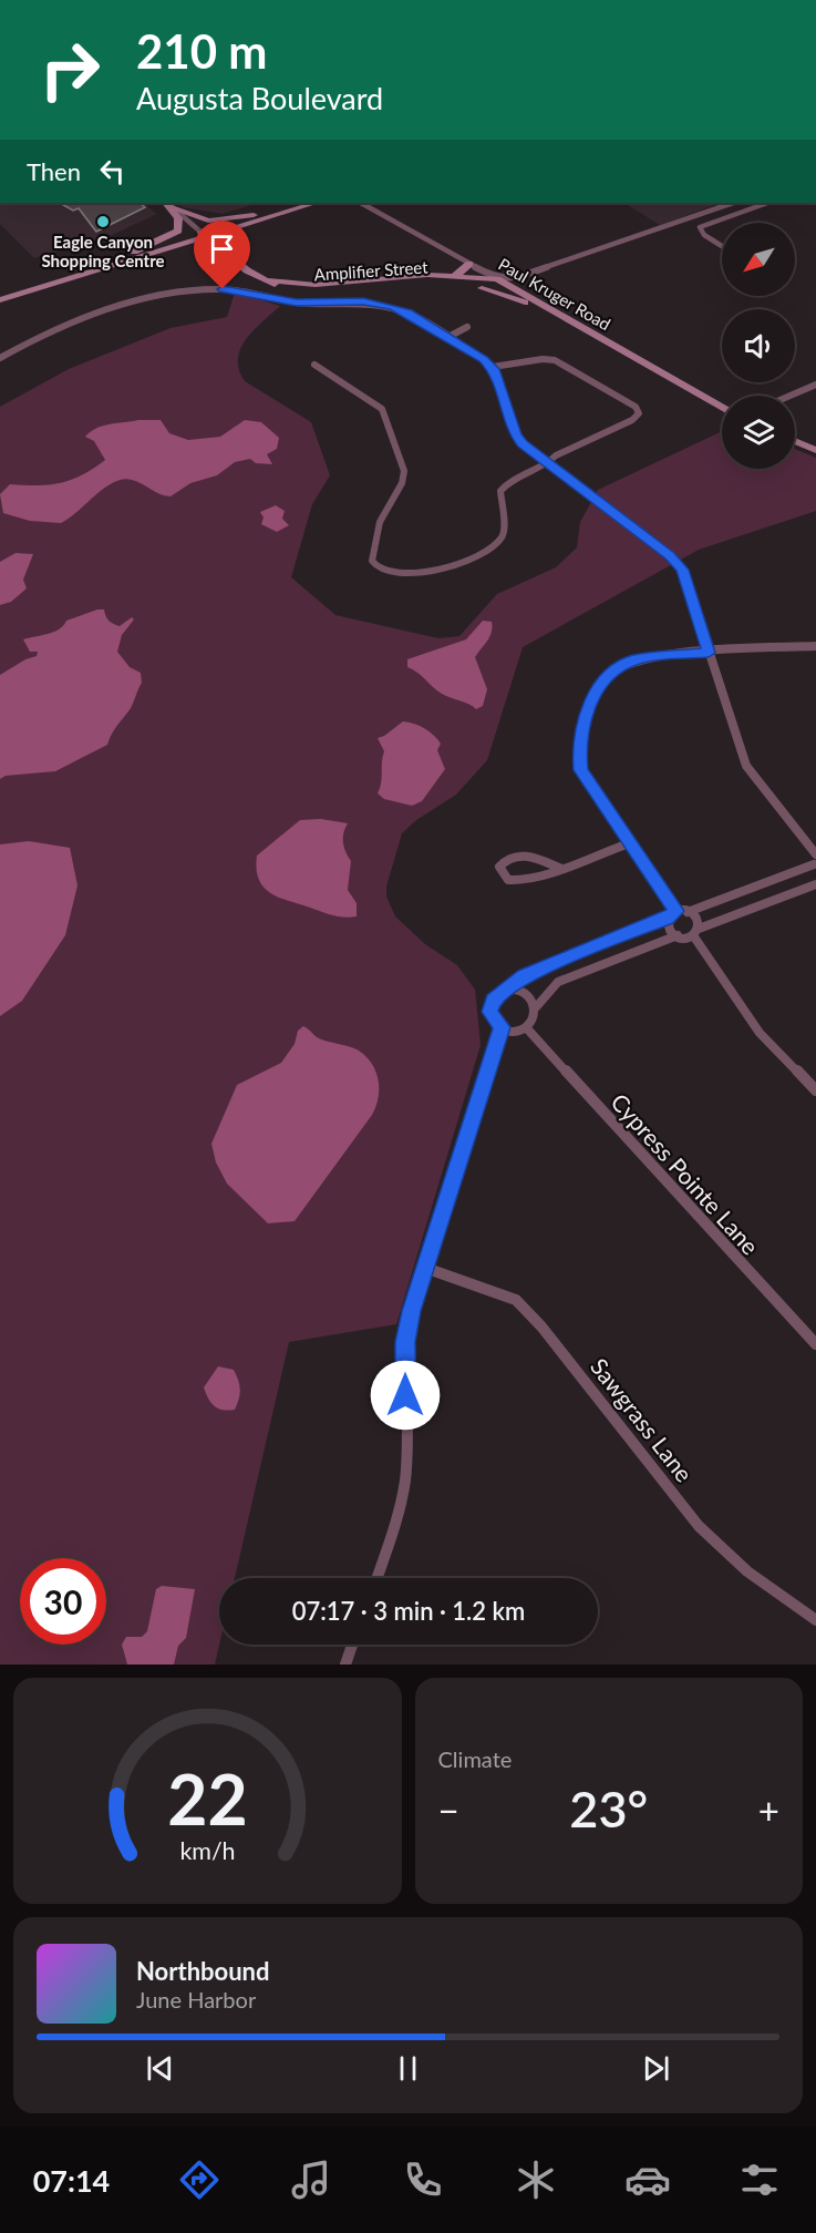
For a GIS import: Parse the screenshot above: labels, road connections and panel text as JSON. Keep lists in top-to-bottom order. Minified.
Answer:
{"streets":{"main road":["Amplifier Street","Paul Kruger Road"],"street":["Cypress Pointe Lane","Sawgrass Lane"]},"crossings":[["Amplifier Street","Paul Kruger Road"]],"places":["Eagle Canyon Shopping Centre"],"north":"bottom left","page":{"turn":["210 m","Augusta Boulevard"],"then":"Then","limit":"30","trip":"07:17 · 3 min · 1.2 km","tile":"Climate","heat":["−","23°","+"],"song":["Northbound","June Harbor"],"tabs":"07:14","gauge":["22","km/h"]}}
